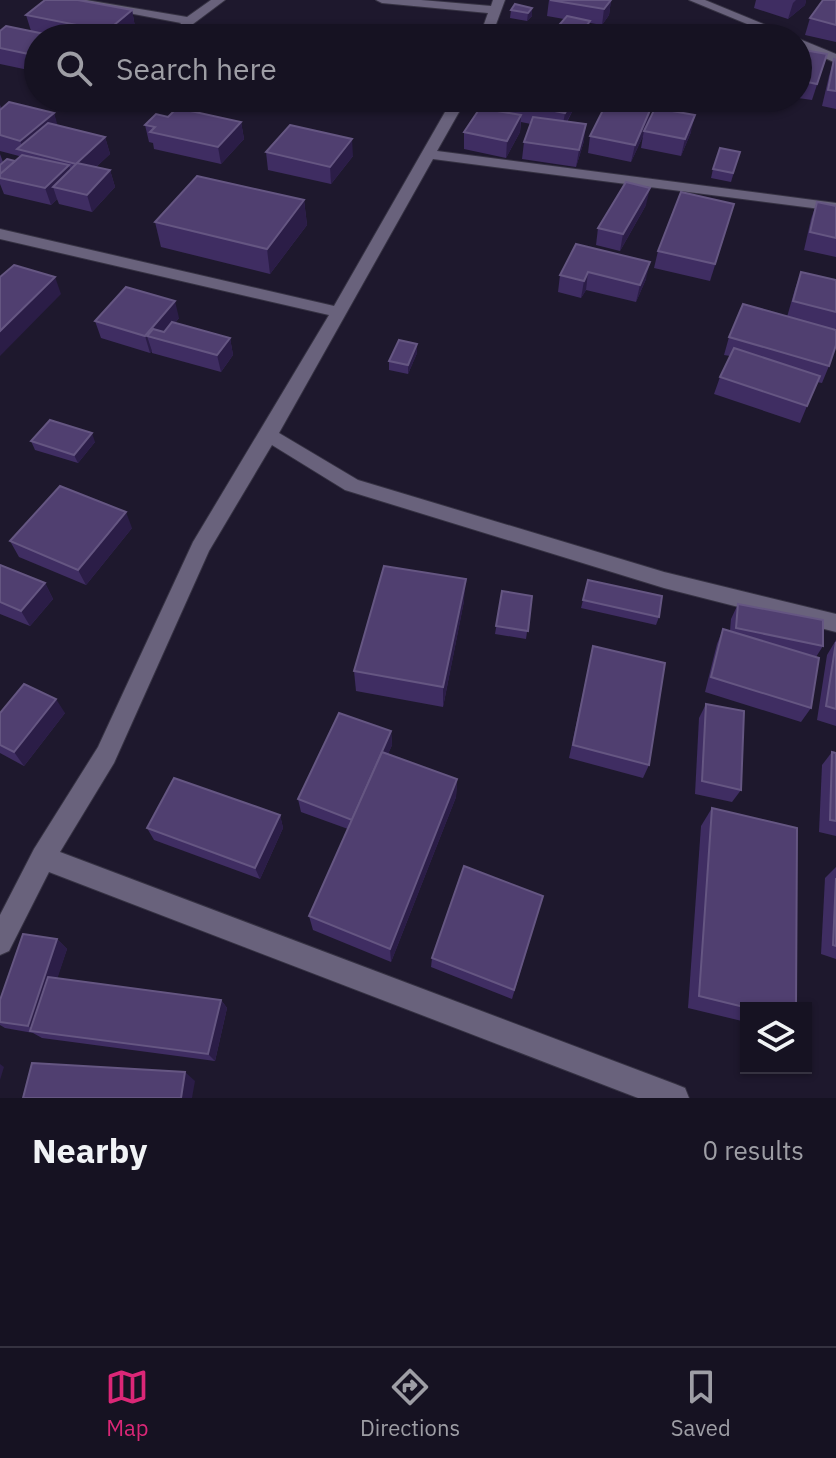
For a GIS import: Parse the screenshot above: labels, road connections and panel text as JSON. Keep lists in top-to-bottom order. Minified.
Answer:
{"page":{"search":"Search here","heading":["Nearby","0 results"],"nav":["Map","Directions","Saved"]}}
